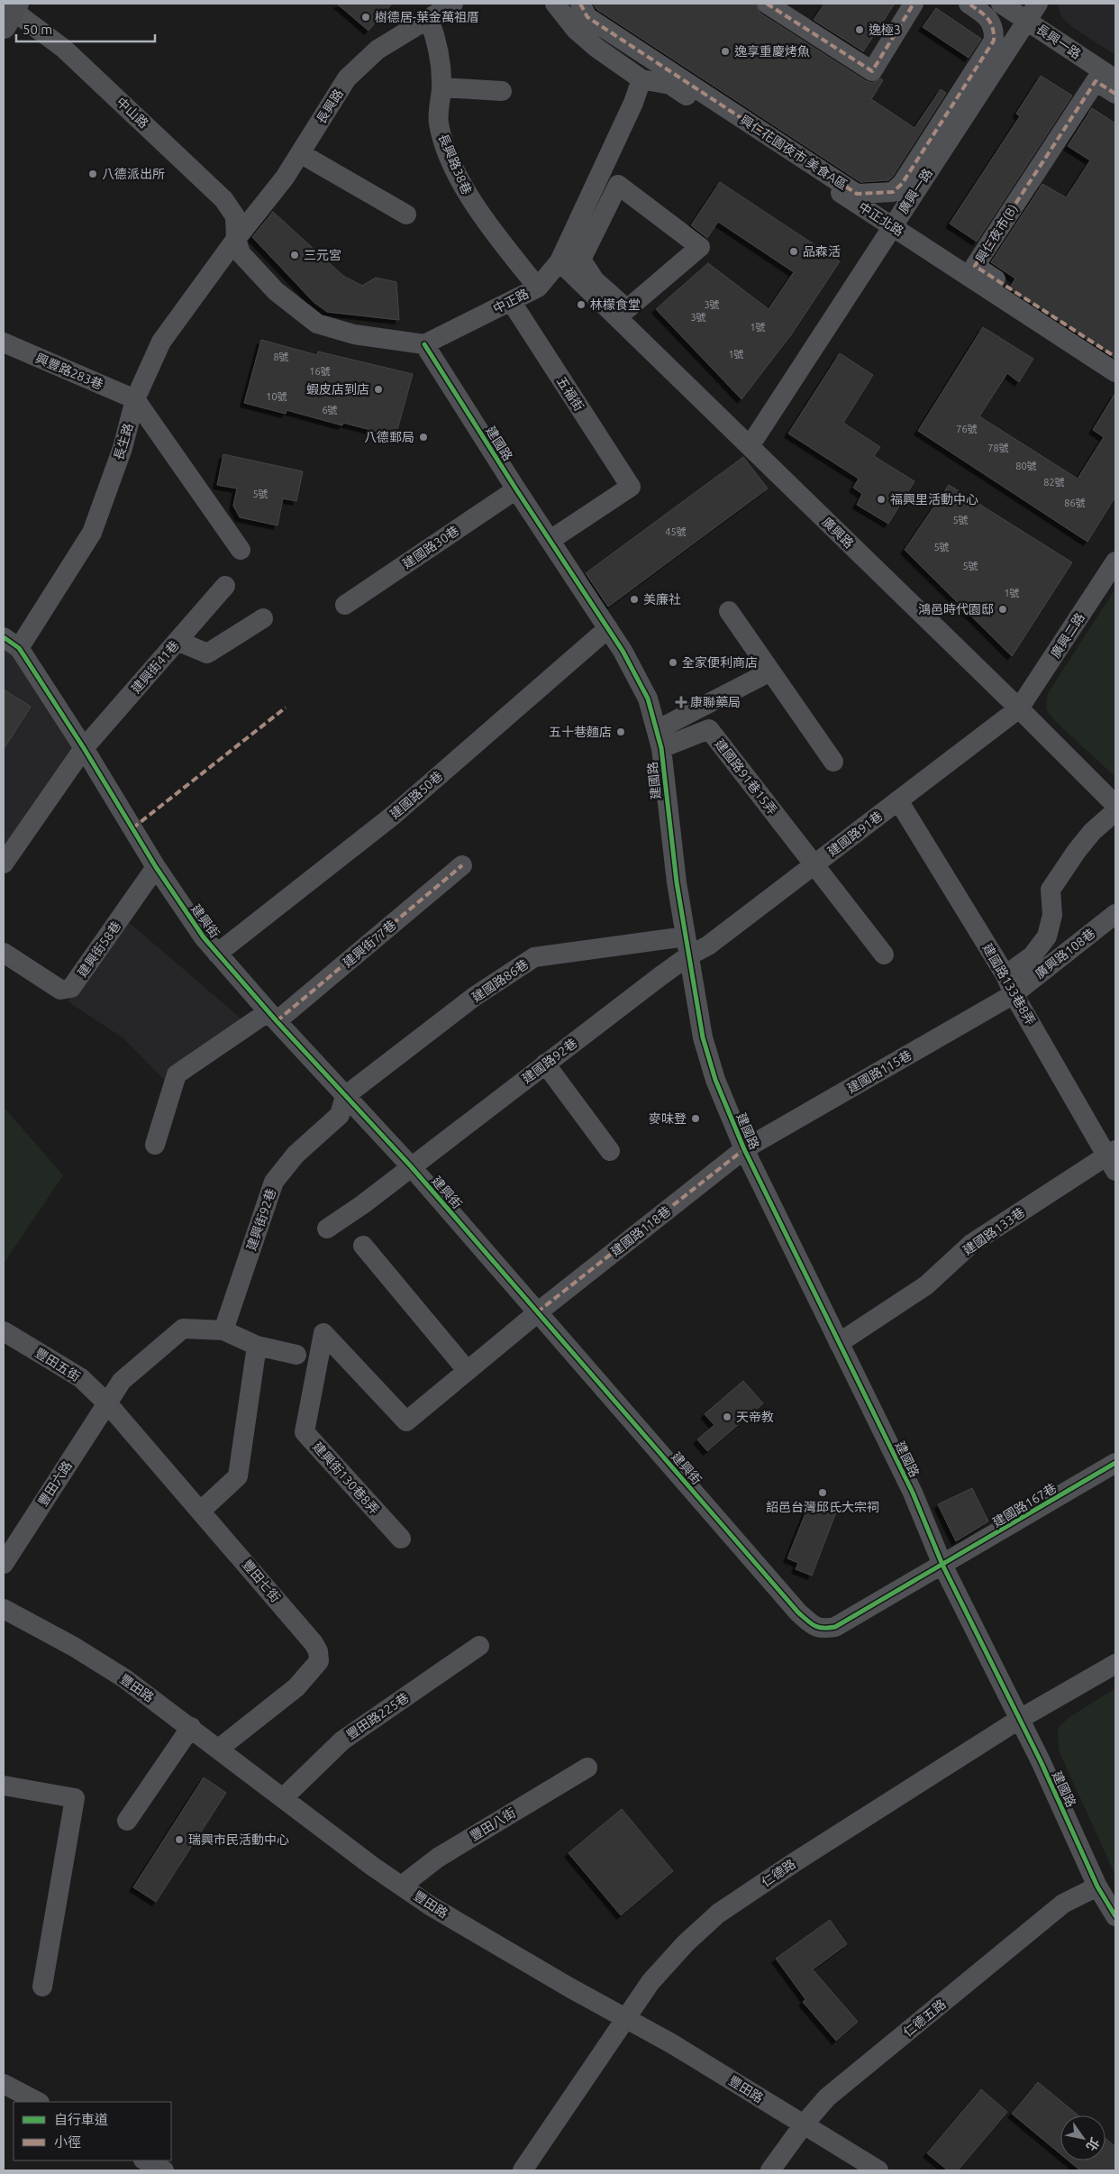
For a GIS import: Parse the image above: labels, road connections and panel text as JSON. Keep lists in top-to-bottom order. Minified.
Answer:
{"streets":{"street":["長興一路","長興路","中山路","興仁花園夜市 美食A區","長興路38巷","廣興一路","中正北路","興仁夜市(B)","中正路","興豐路283巷","五福街","長生路","建國路","廣興路","建國路30巷","廣興二路","建興街41巷","建國路91巷15弄","建國路50巷","建國路91巷","建興街","建興街77巷","建興街58巷","廣興路108巷","建國路86巷","建國路133巷8弄","建國路92巷","建國路115巷","建興街92巷","建國路118巷","建國路133巷","豐田五街","建興街130巷8弄","豐田六路","建國路167巷","豐田七街","豐田路","豐田路225巷","豐田八街","仁德路","仁德五路"]},"crossings":[["長興一路","廣興一路"],["長興路","中山路"],["長興路","長興路38巷"],["長興路","長生路"],["中山路","長生路"],["長興路38巷","中正路"],["廣興一路","中正北路"],["廣興一路","廣興路"],["中正北路","中正路"],["中正路","五福街"],["中正路","建國路"],["中正路","廣興路"],["興豐路283巷","長生路"],["五福街","建國路"],["長生路","建興街"],["建國路","建國路30巷"],["建國路","建國路91巷15弄"],["建國路","建國路50巷"],["建國路","建國路91巷"],["建國路","建興街"],["建國路","建國路86巷"],["建國路","建國路92巷"],["建國路","建國路115巷"],["建國路","建國路118巷"],["建國路","建國路133巷"],["建國路","建國路167巷"],["建國路","仁德路"],["建國路","仁德五路"],["廣興路","廣興二路"],["廣興路","建國路91巷"],["廣興二路","建國路91巷"],["建興街41巷","建興街"],["建國路91巷15弄","建國路91巷"],["建國路50巷","建興街"],["建國路91巷","建國路86巷"],["建國路91巷","建國路133巷8弄"],["建國路91巷","建國路92巷"],["建興街","建興街77巷"],["建興街","建興街58巷"],["建興街","建國路86巷"],["建興街","建國路92巷"],["建興街","建興街92巷"],["建興街","建國路118巷"],["建興街","建國路167巷"],["廣興路108巷","建國路133巷8弄"],["廣興路108巷","建國路115巷"],["建國路86巷","建國路92巷"],["建國路86巷","建興街92巷"],["建國路133巷8弄","建國路115巷"],["建國路133巷8弄","建國路133巷"],["建國路115巷","建國路118巷"],["建興街92巷","豐田六路"],["建國路118巷","建興街130巷8弄"],["豐田五街","豐田六路"],["豐田五街","豐田七街"],["豐田六路","豐田七街"],["豐田七街","豐田路"],["豐田路","豐田路225巷"],["豐田路","豐田八街"],["豐田路","仁德路"],["豐田路","仁德五路"]],"places":{"other":["樹德居-葉金萬祖厝","逸極3","逸享重慶烤魚","八德派出所","品森活","三元宮","林檬食堂","蝦皮店到店","八德郵局","福興里活動中心","美廉社","鴻邑時代園邸","全家便利商店","五十巷麵店","麥味登","天帝教","詔邑台灣邱氏大宗祠","瑞興市民活動中心"],"health":["康聯藥局"]},"house_numbers":["3號","3號","1號","1號","8號","16號","10號","6號","76號","78號","80號","82號","5號","86號","5號","45號","5號","5號","1號"],"legend":["自行車道","小徑"],"scale_bar":"50 m","north":"bottom right"}
